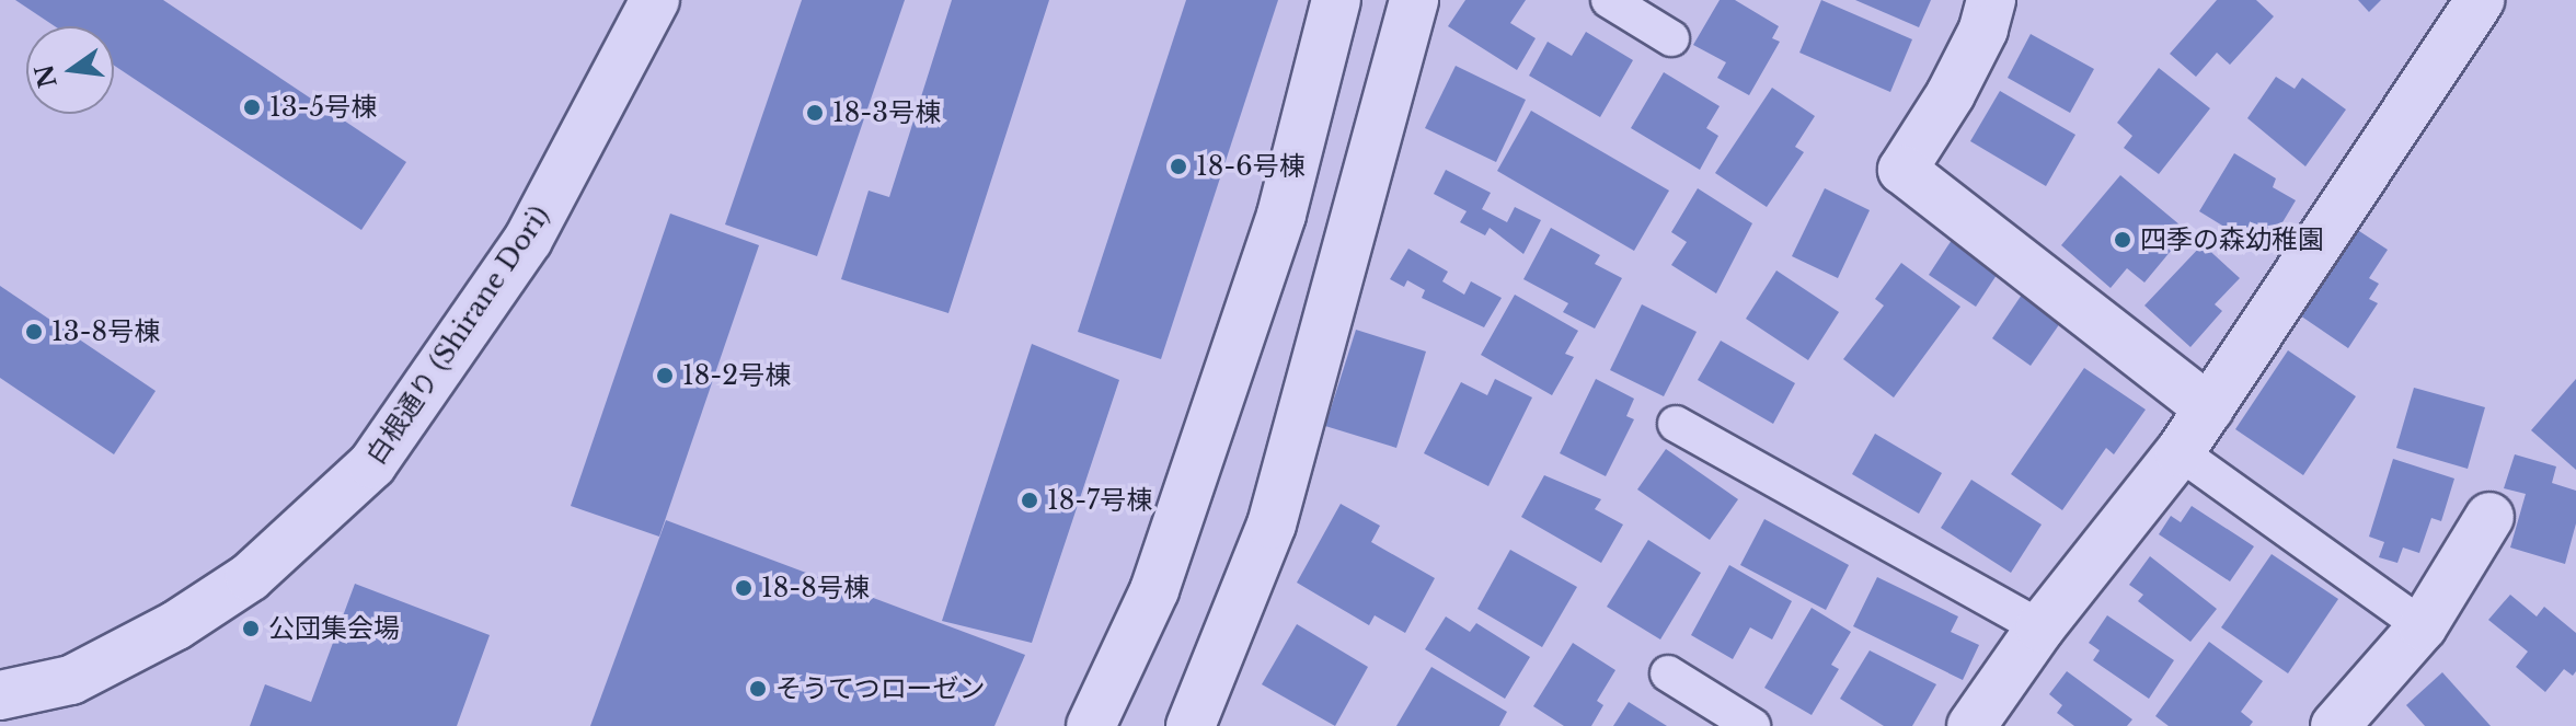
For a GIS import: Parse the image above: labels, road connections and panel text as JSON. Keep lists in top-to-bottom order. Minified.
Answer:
{"streets":{"street":["白根通り (Shirane Dori)"]},"places":["13-5号棟","18-3号棟","18-6号棟","四季の森幼稚園","13-8号棟","18-2号棟","18-7号棟","18-8号棟","公団集会場","そうてつローゼン"],"north":"left"}
